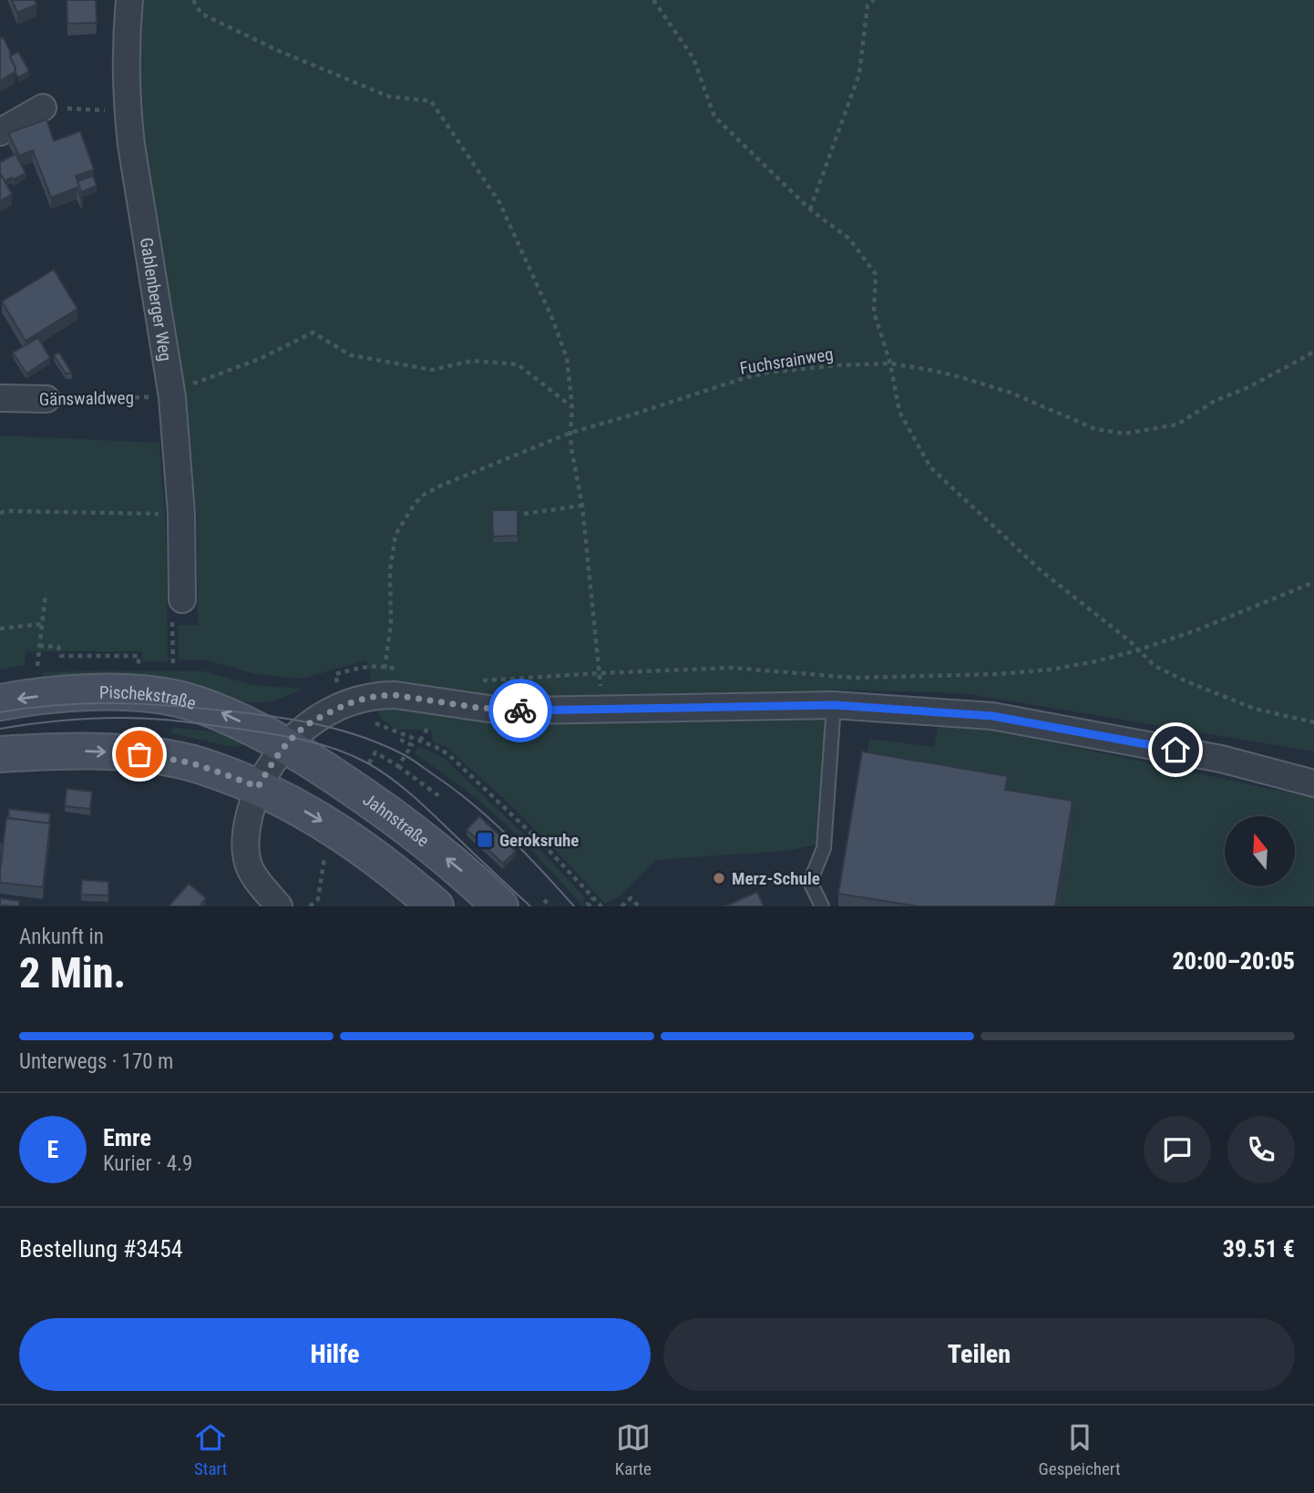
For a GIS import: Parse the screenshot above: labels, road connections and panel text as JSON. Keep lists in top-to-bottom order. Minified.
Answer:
{"streets":{"main road":["Pischekstraße","Jahnstraße"],"street":["Gablenberger Weg","Gänswaldweg"],"path":["Fuchsrainweg"]},"crossings":[["Gablenberger Weg","Gänswaldweg"],["Pischekstraße","Jahnstraße"]],"places":{"transit":["Geroksruhe"],"other":["Merz-Schule"]},"north":"top","page":{"heading":["2 Min.","Ankunft in","20:00–20:05"],"panel":["Emre","Kurier · 4.9","Bestellung #3454","39.51 €"],"bar":"Unterwegs · 170 m","round":"E","buttons":["Hilfe","Teilen"],"tabs":["Start","Karte","Gespeichert"]}}
